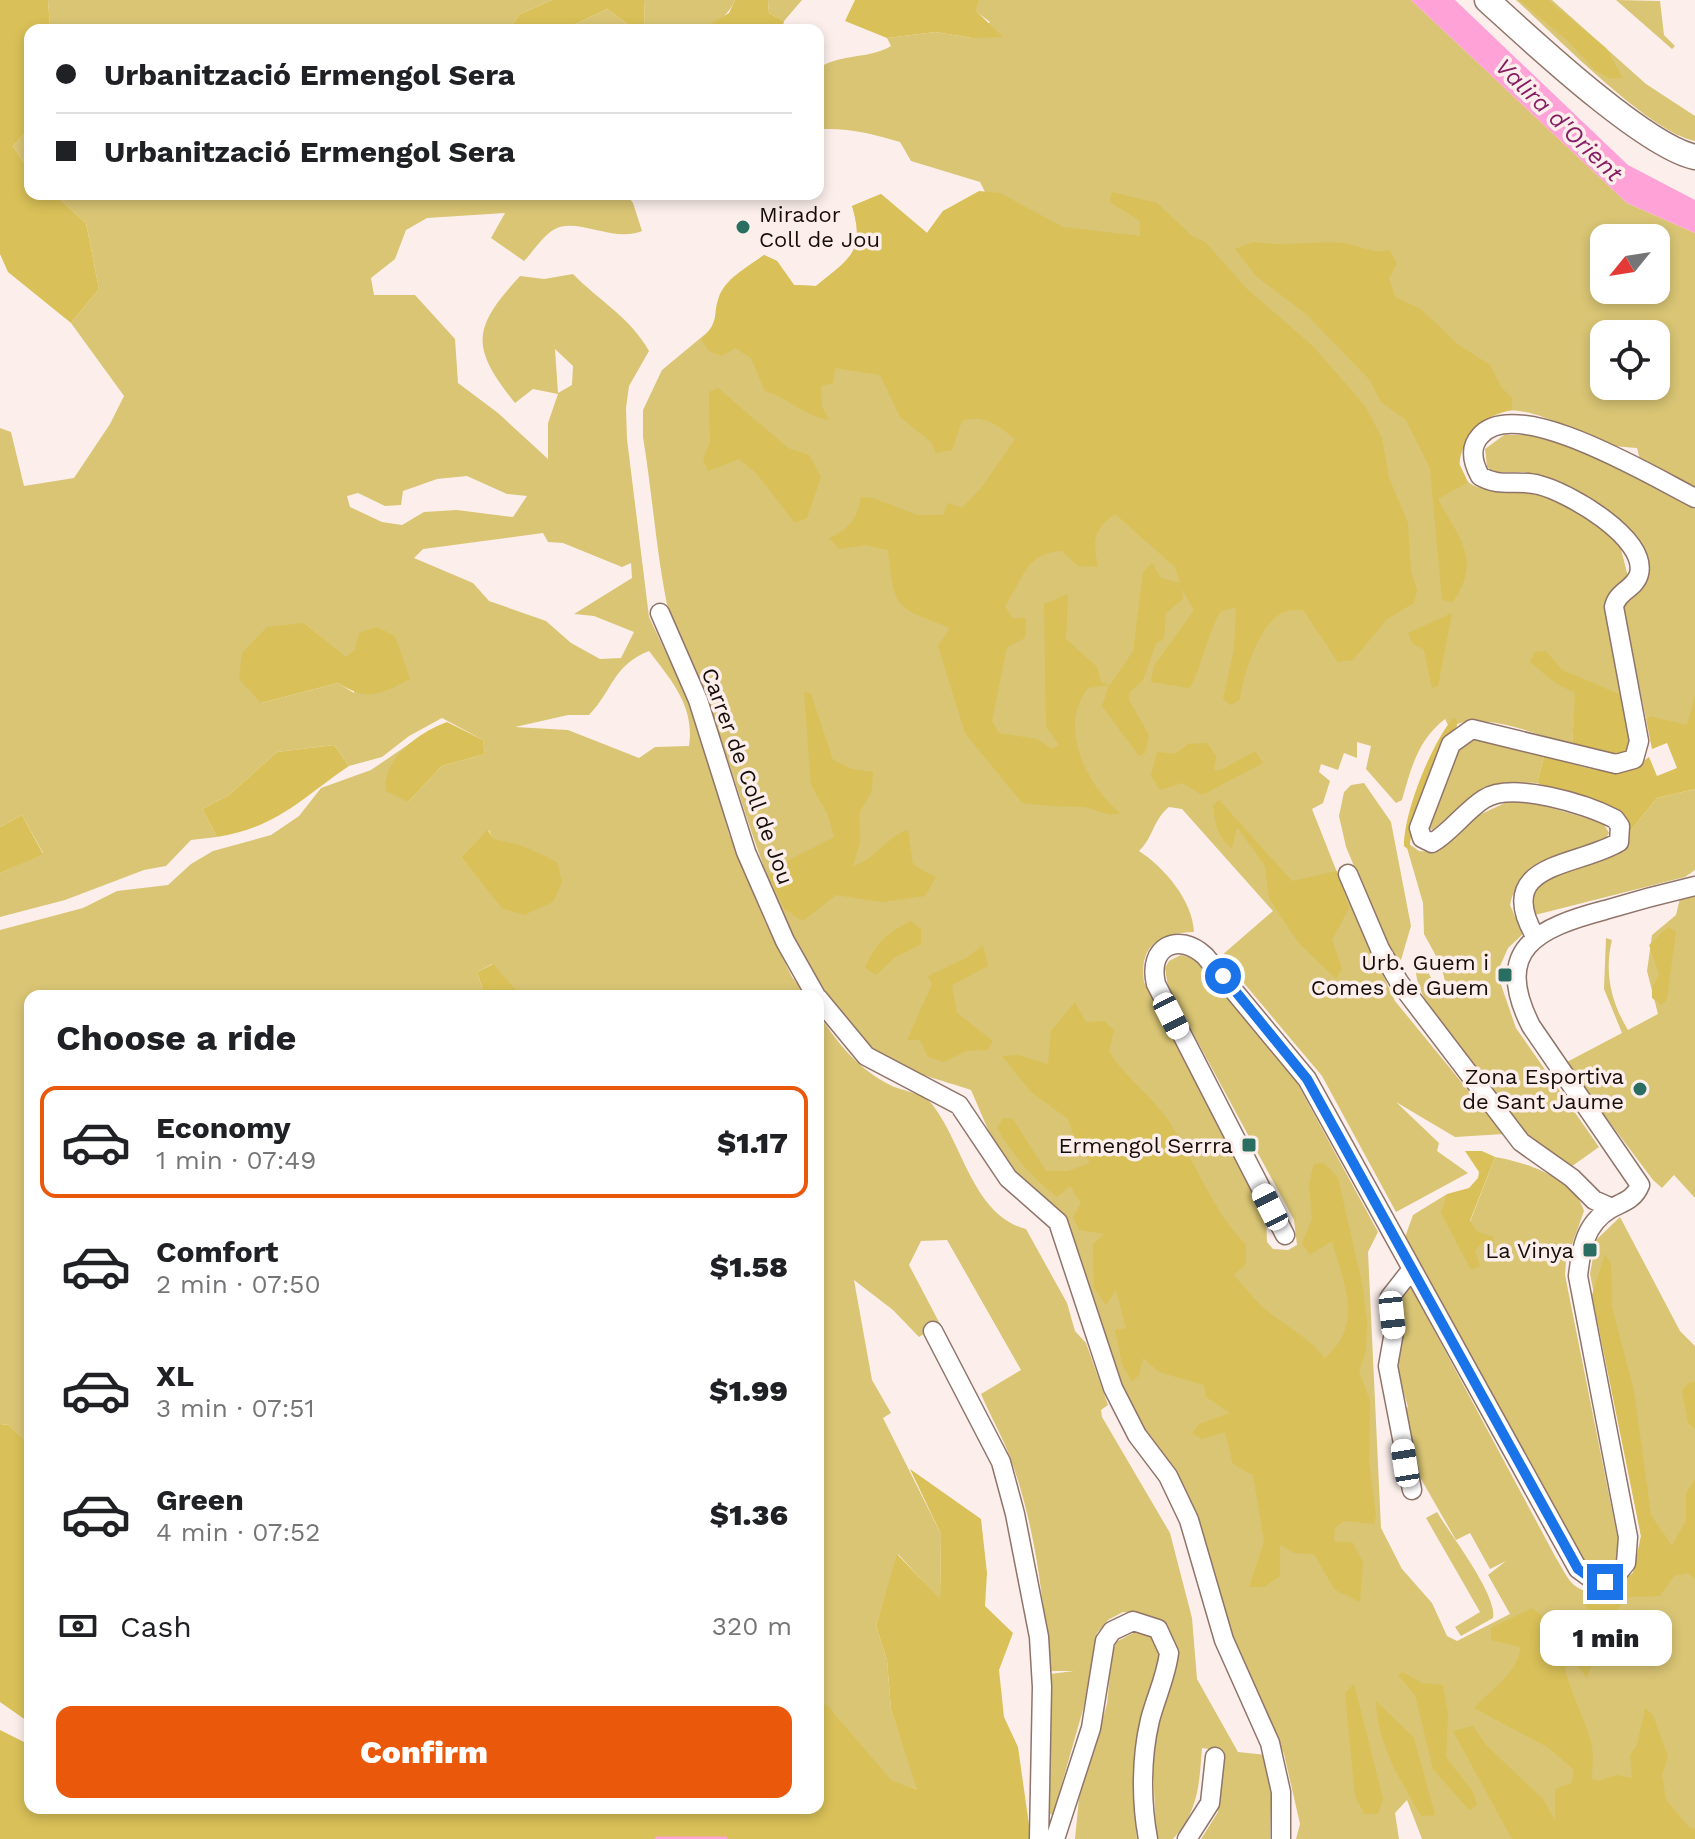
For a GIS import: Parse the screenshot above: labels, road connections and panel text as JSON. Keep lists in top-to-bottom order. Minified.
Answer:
{"streets":{"street":["Carrer de Coll de Jou"]},"water":["Valira d'Orient"],"places":{"other":["Mirador Coll de Jou","Zona Esportiva de Sant Jaume"],"transit":["Urb. Guem i Comes de Guem","Ermengol Serrra","La Vinya"]},"north":"bottom left","page":{"banner":["Urbanització Ermengol Sera","Urbanització Ermengol Sera"],"heading":"Choose a ride","list":[{"name":"Economy","note":"1 min · 07:49","value":"$1.17"},{"name":"Comfort","note":"2 min · 07:50","value":"$1.58"},{"name":"XL","note":"3 min · 07:51","value":"$1.99"},{"name":"Green","note":"4 min · 07:52","value":"$1.36"}],"pay":["Cash","320 m"],"bubble":"1 min","buttons":"Confirm"}}
